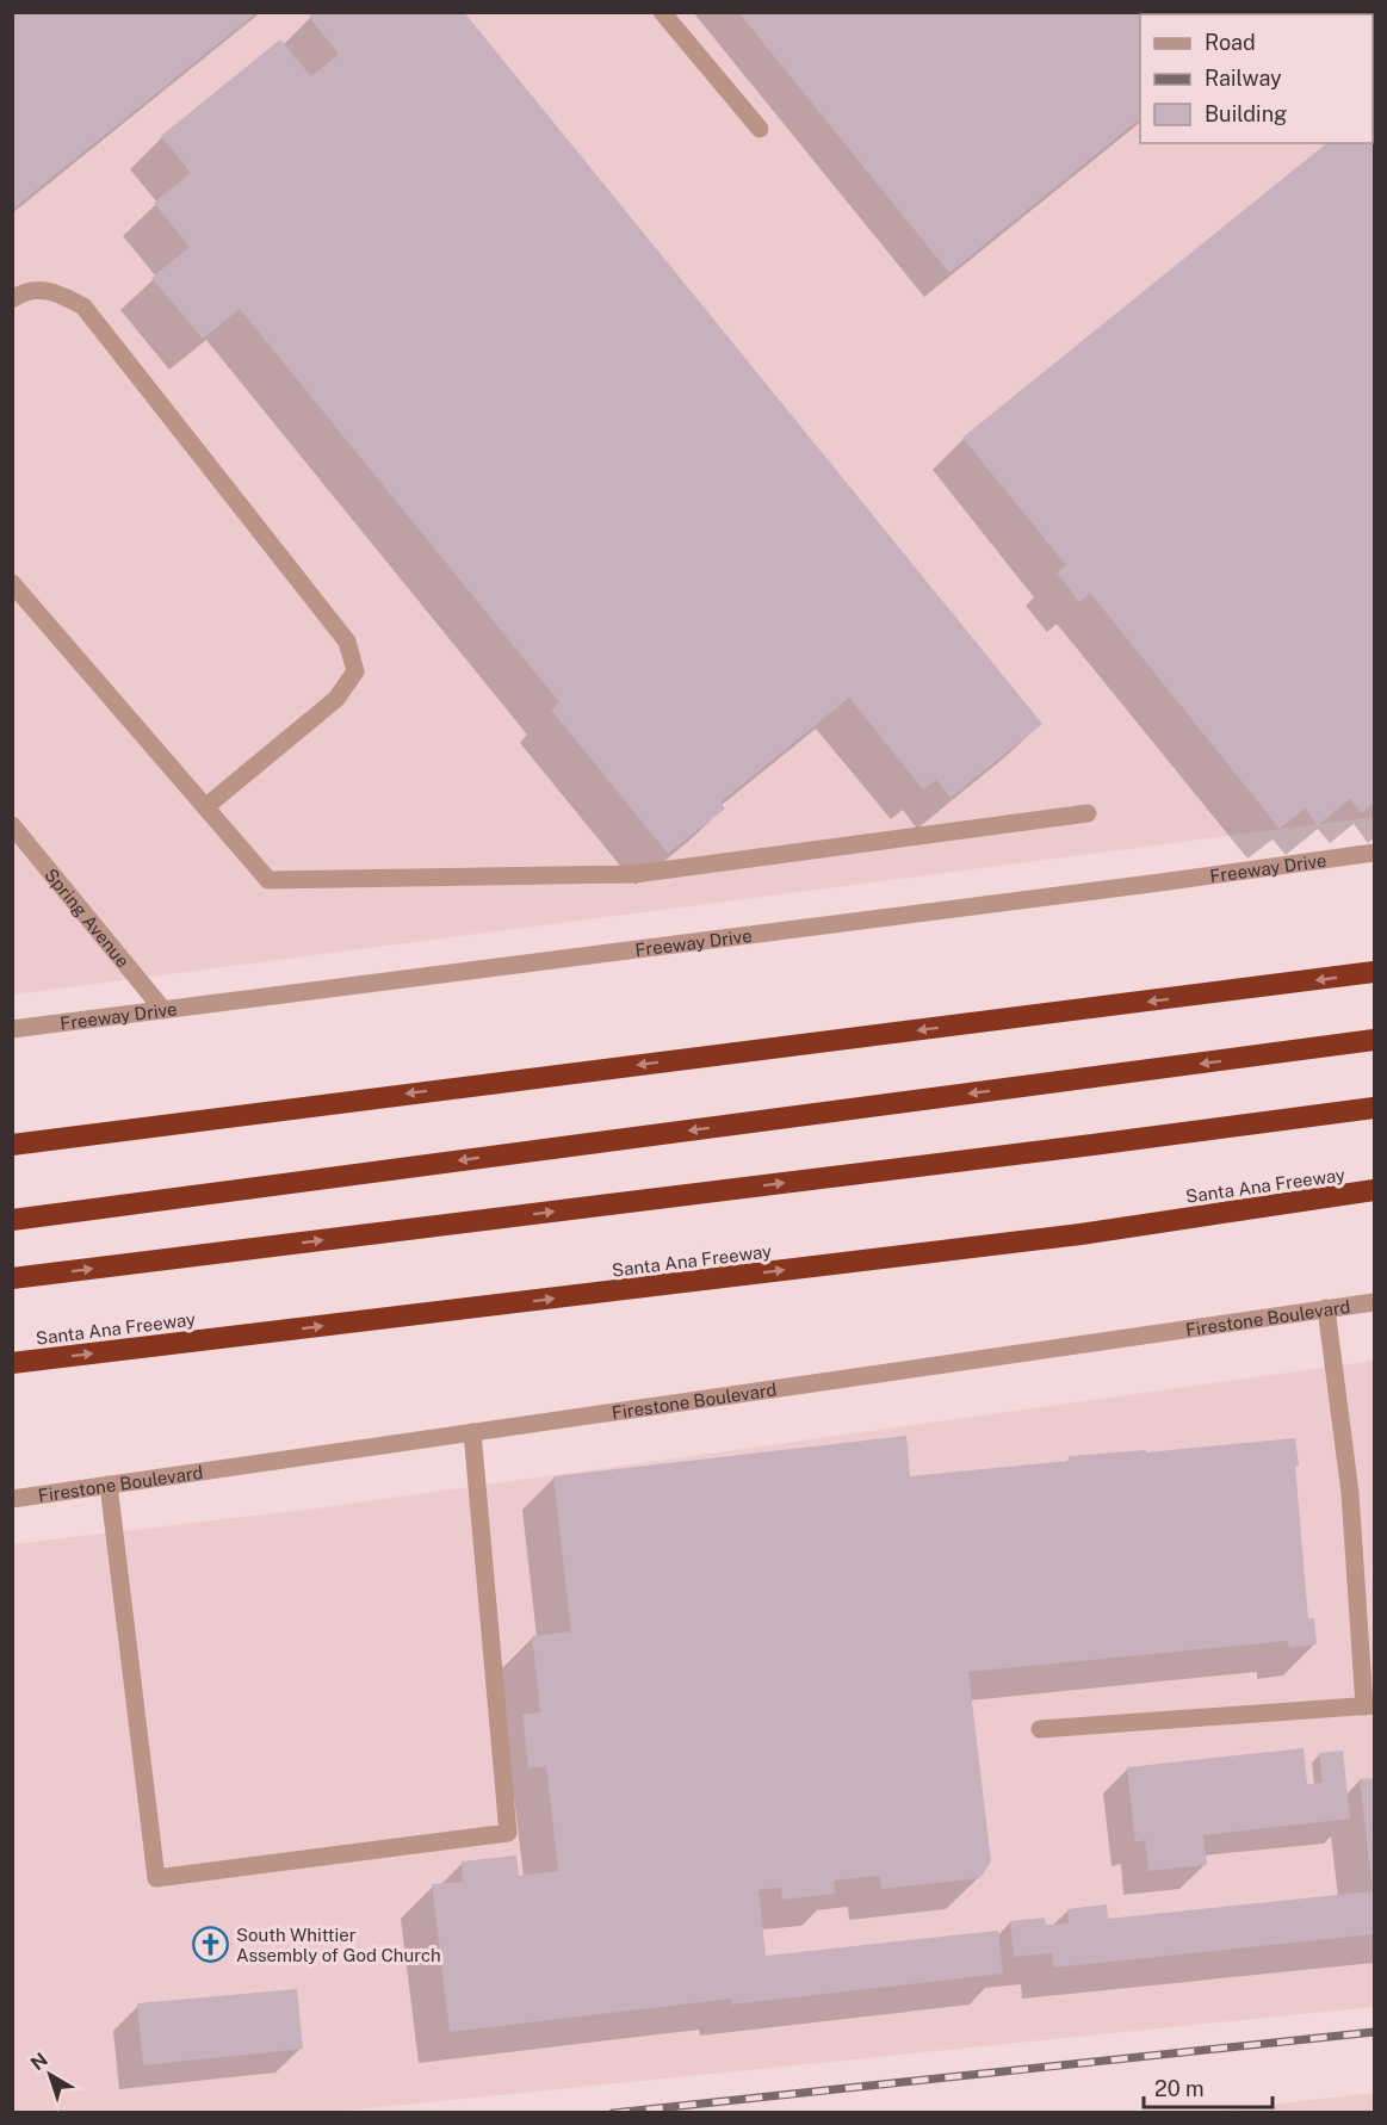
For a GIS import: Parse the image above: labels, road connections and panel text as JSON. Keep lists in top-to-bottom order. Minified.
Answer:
{"streets":{"highway":["Santa Ana Freeway"],"street":["Freeway Drive","Spring Avenue","Firestone Boulevard"]},"crossings":[["Freeway Drive","Spring Avenue"]],"places":{"church":["South Whittier Assembly of God Church"]},"legend":["Road","Railway","Building"],"scale_bar":"20 m","north":"top left"}
